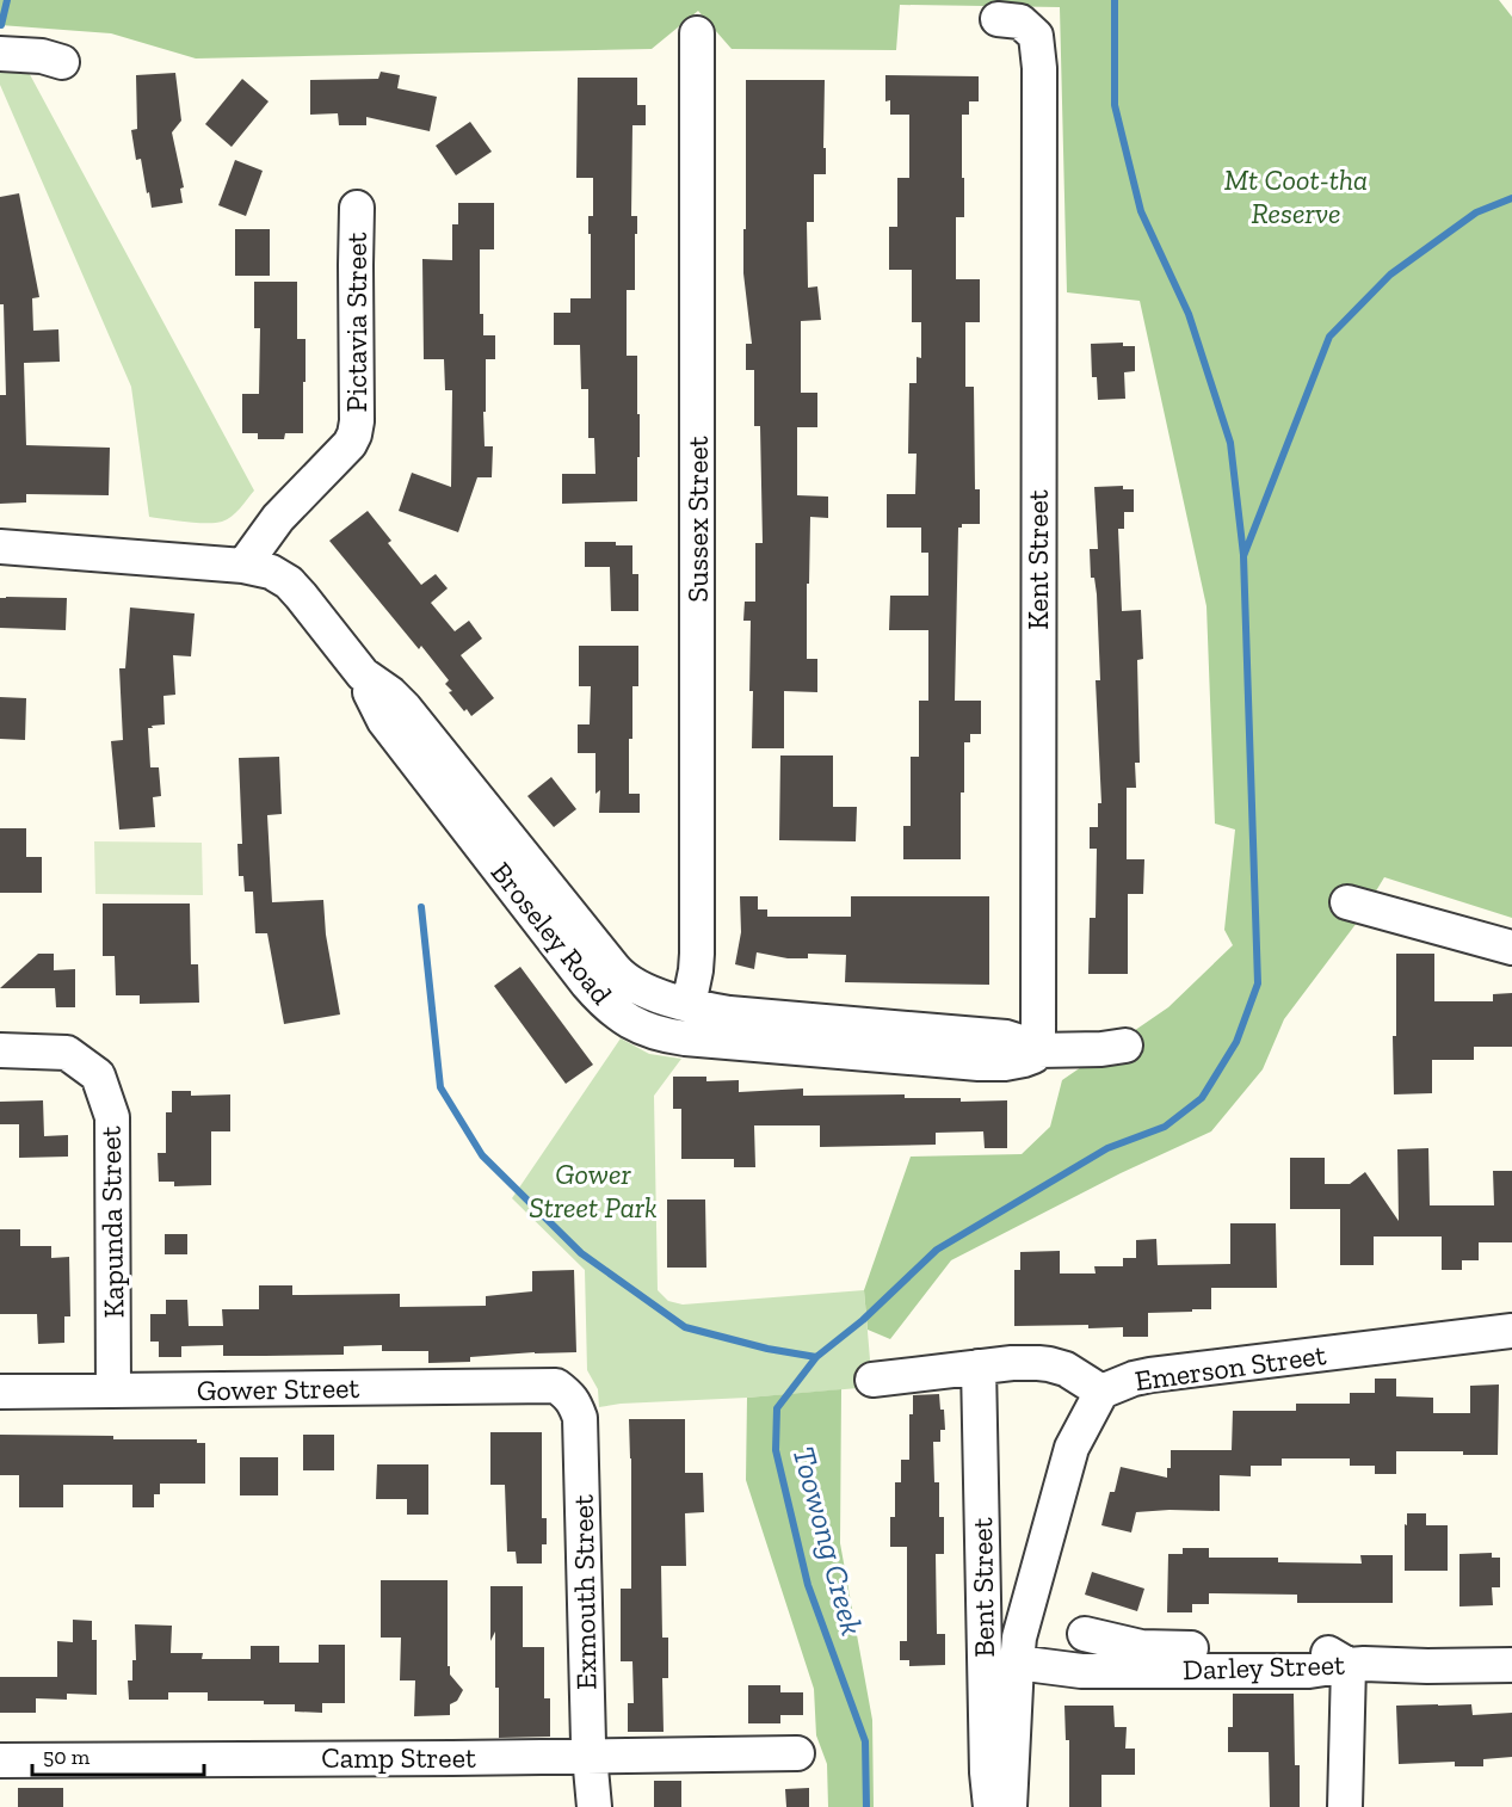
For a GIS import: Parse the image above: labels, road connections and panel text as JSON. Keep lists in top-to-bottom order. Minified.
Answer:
{"streets":{"street":["Pictavia Street","Sussex Street","Kent Street","Broseley Road","Kapunda Street","Emerson Street","Gower Street","Bent Street","Exmouth Street","Darley Street","Camp Street"]},"crossings":[["Pictavia Street","Broseley Road"],["Sussex Street","Broseley Road"],["Kent Street","Broseley Road"],["Kapunda Street","Gower Street"],["Emerson Street","Bent Street"],["Gower Street","Exmouth Street"],["Bent Street","Darley Street"],["Exmouth Street","Camp Street"]],"water":["Toowong Creek"],"parks":["Mt Coot-tha Reserve","Gower Street Park"],"scale_bar":"50 m"}
